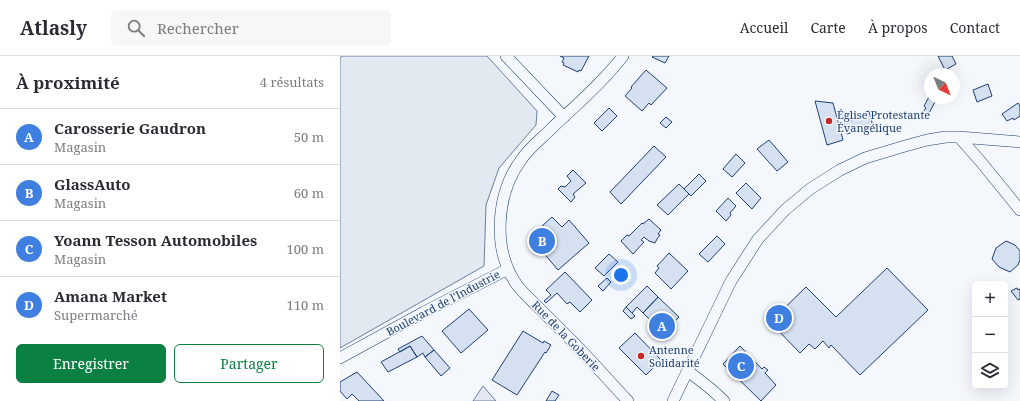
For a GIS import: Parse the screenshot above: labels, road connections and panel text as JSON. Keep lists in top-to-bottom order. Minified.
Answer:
{"streets":{"street":["Boulevard de l'Industrie","Rue de la Goberie"]},"crossings":[["Boulevard de l'Industrie","Rue de la Goberie"]],"places":["Église Protestante Évangélique","Antenne Solidarité"],"north":"bottom right","page":{"header":"Atlasly","search":"Rechercher","nav":["Accueil","Carte","À propos","Contact"],"heading":["À proximité","4 résultats"],"list":[{"mark":"A","name":"Carosserie Gaudron","note":"Magasin","value":"50 m"},{"mark":"B","name":"GlassAuto","note":"Magasin","value":"60 m"},{"mark":"C","name":"Yoann Tesson Automobiles","note":"Magasin","value":"100 m"},{"mark":"D","name":"Amana Market","note":"Supermarché","value":"110 m"}],"pins":["B","D","A","C"],"map_buttons":["+","−"],"buttons":["Enregistrer","Partager"]}}
